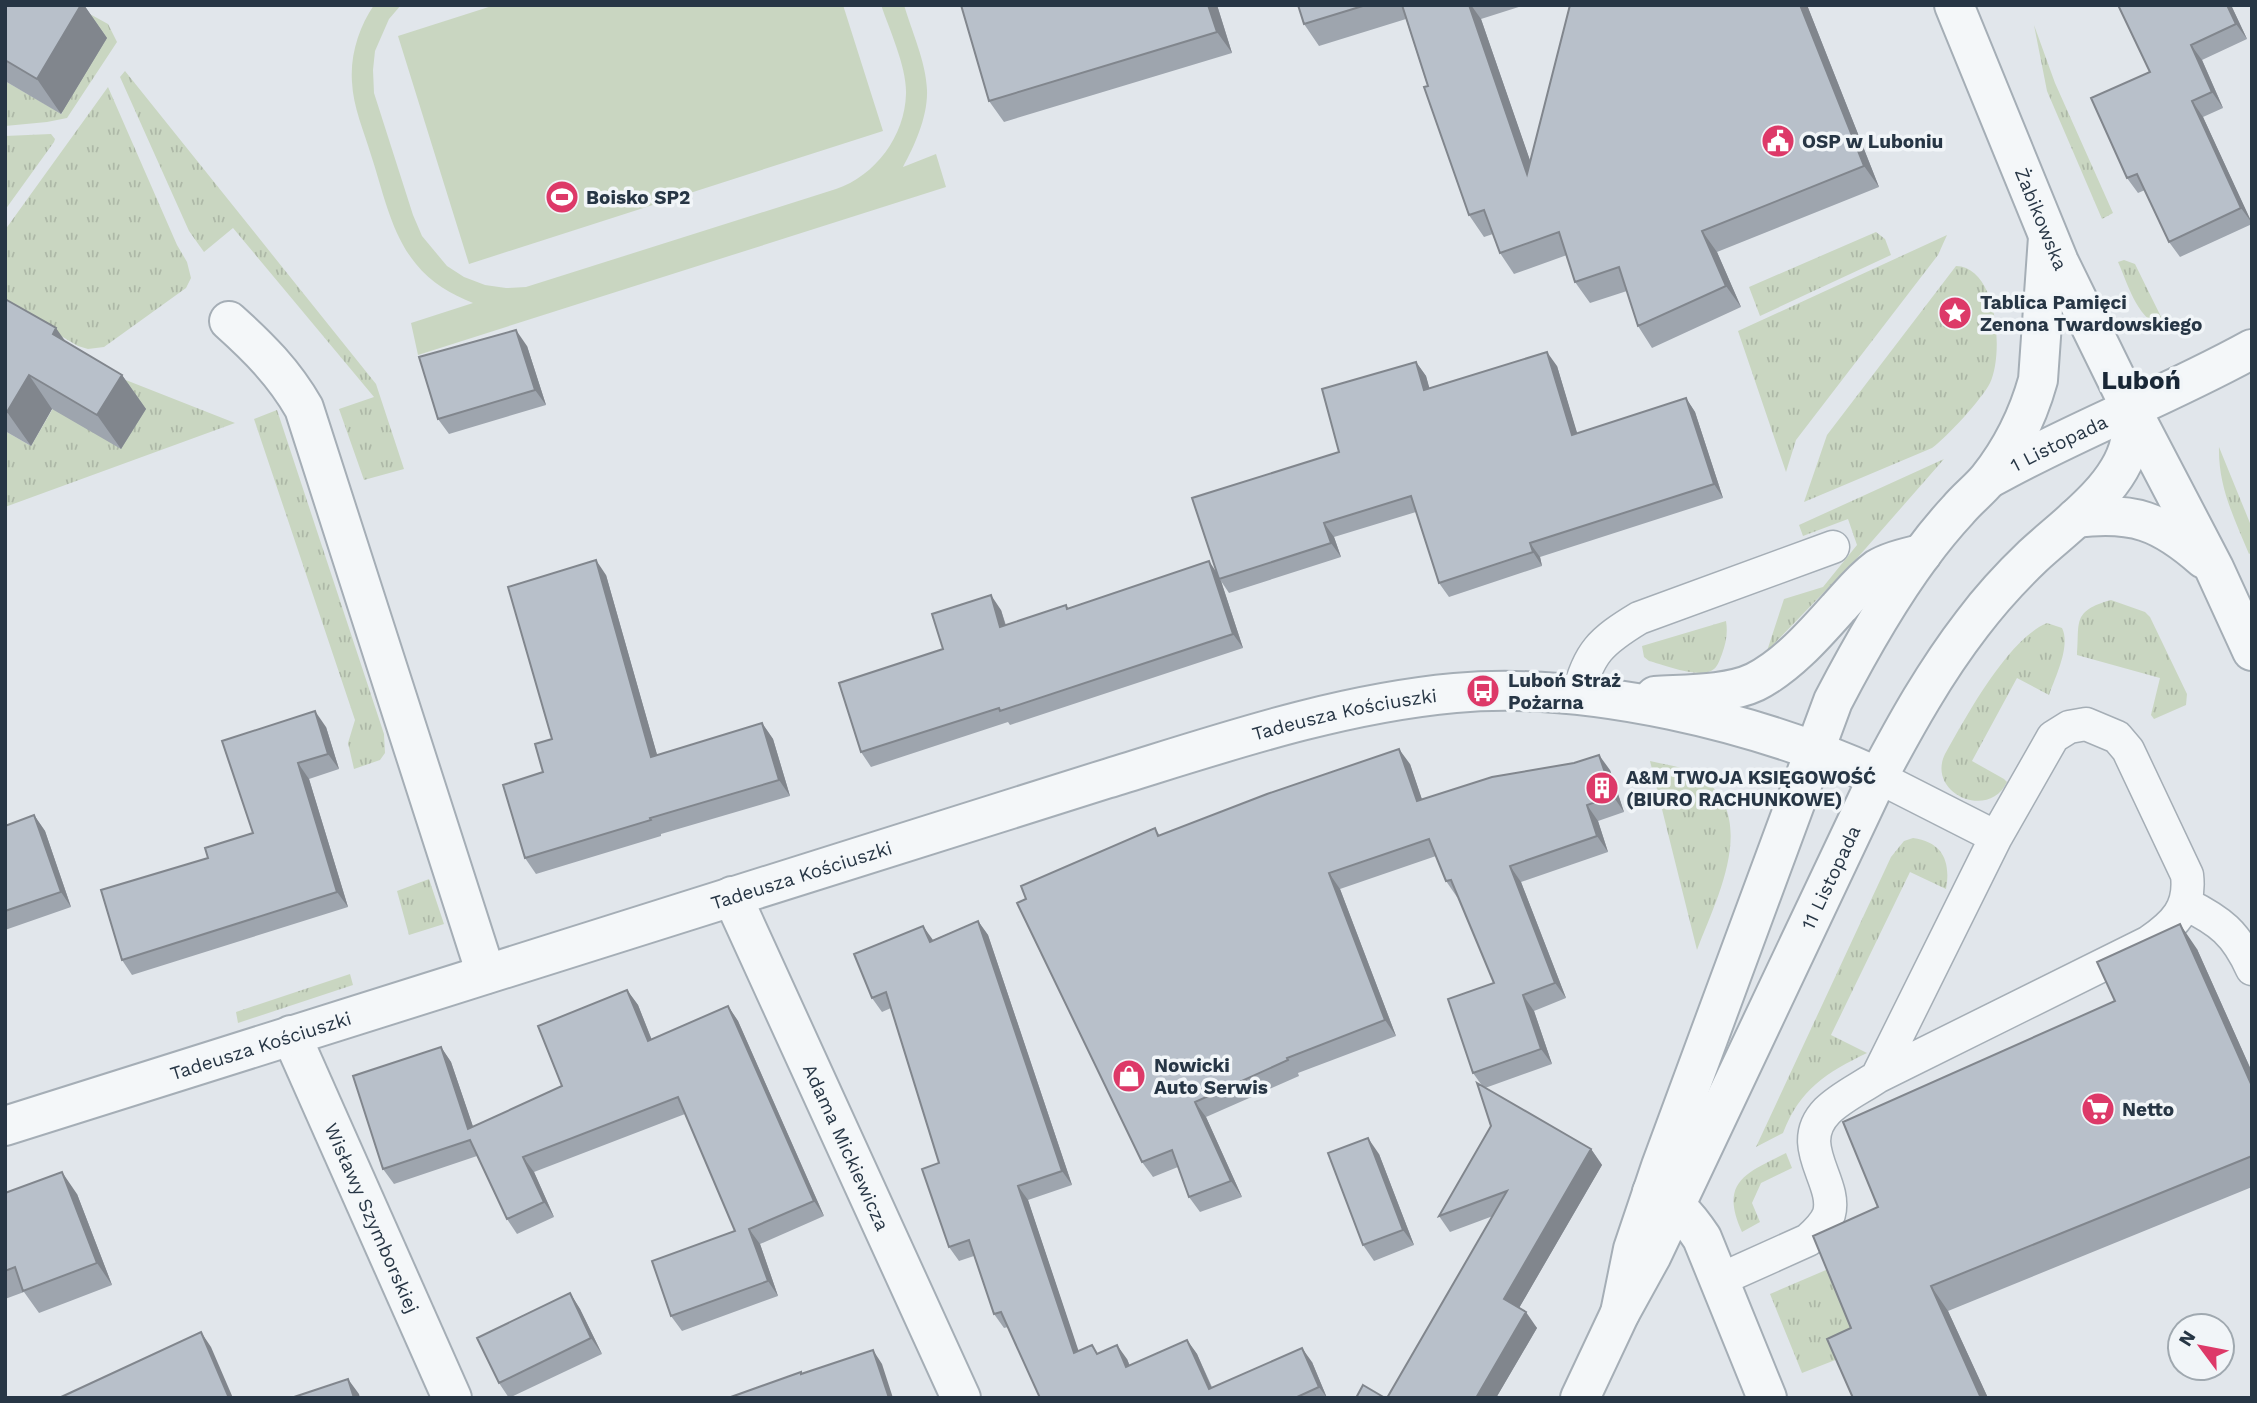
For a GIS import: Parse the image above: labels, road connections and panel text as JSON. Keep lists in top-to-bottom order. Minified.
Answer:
{"streets":{"street":["Żabikowska","1 Listopada","Tadeusza Kościuszki","11 Listopada","Adama Mickiewicza","Wisławy Szymborskiej"]},"crossings":[["Żabikowska","1 Listopada"],["Żabikowska","11 Listopada"],["1 Listopada","11 Listopada"],["Tadeusza Kościuszki","11 Listopada"],["Tadeusza Kościuszki","Adama Mickiewicza"],["Tadeusza Kościuszki","Wisławy Szymborskiej"]],"districts":["Luboń"],"places":{"public building":["OSP w Luboniu"],"sports":["Boisko SP2"],"place":["Tablica Pamięci Zenona Twardowskiego"],"bus stop":["Luboń Straż Pożarna"],"building":["A&M TWOJA KSIĘGOWOŚĆ (BIURO RACHUNKOWE)"],"shop":["Nowicki Auto Serwis"],"supermarket":["Netto"]},"north":"top left"}
